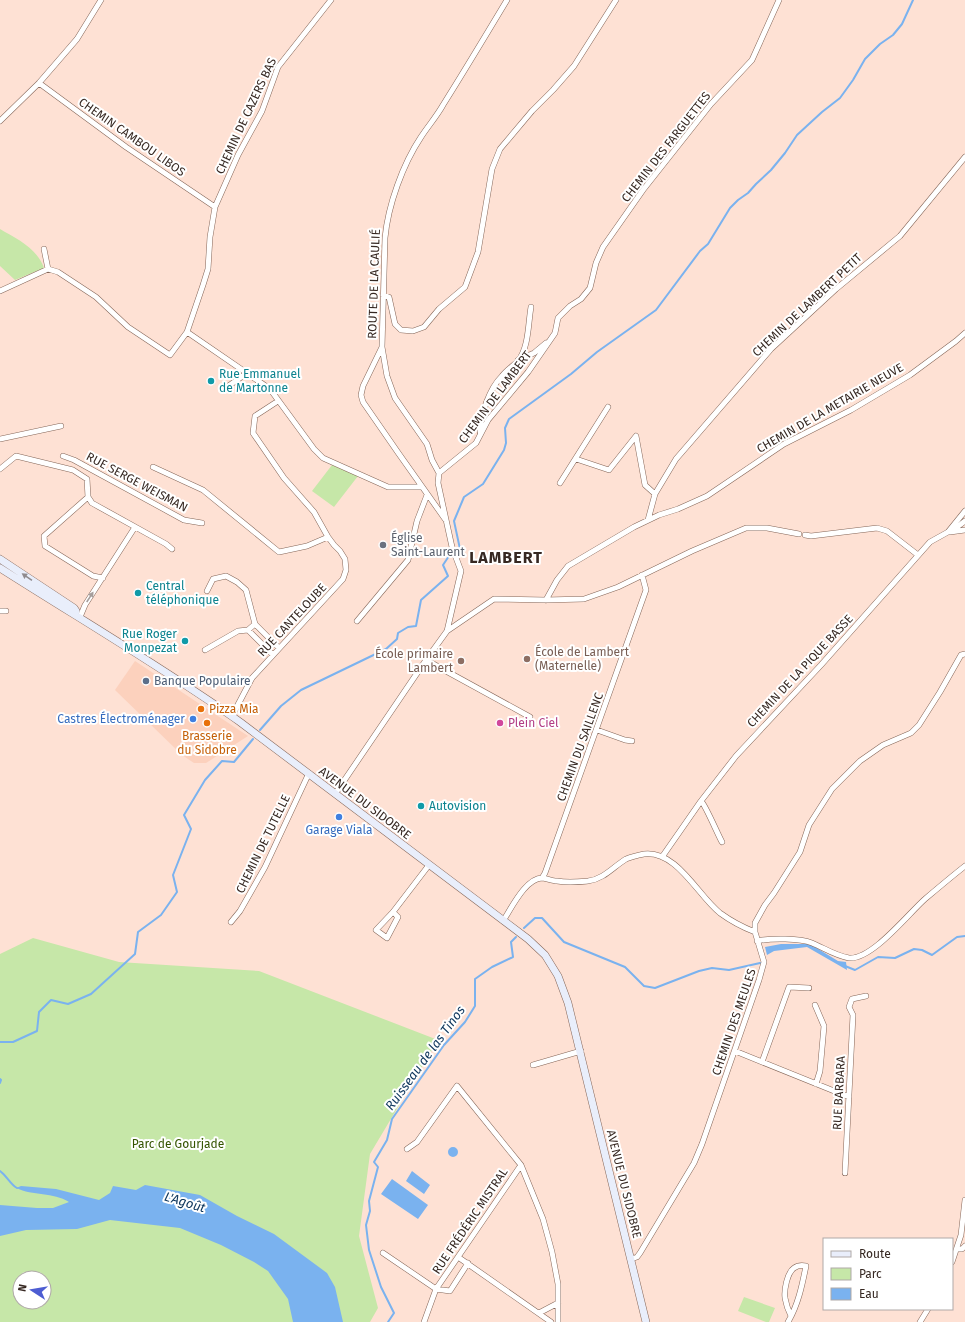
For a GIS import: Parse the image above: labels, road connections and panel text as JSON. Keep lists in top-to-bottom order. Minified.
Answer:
{"streets":{"main road":["AVENUE DU SIDOBRE"],"street":["CHEMIN DE CAZERS BAS","CHEMIN CAMBOU LIBOS","CHEMIN DES FARGUETTES","ROUTE DE LA CAULIÉ","CHEMIN DE LAMBERT PETIT","CHEMIN DE LAMBERT","CHEMIN DE LA METAIRIE NEUVE","RUE SERGE WEISMAN","RUE CANTELOUBE","CHEMIN DE LA PIQUE BASSE","CHEMIN DU SAILLENC","CHEMIN DE TUTELLE","CHEMIN DES MEULES","RUE BARBARA","RUE FRÉDÉRIC MISTRAL"]},"crossings":[["CHEMIN DE CAZERS BAS","CHEMIN CAMBOU LIBOS"],["CHEMIN DES FARGUETTES","CHEMIN DE LAMBERT"],["CHEMIN DE LAMBERT PETIT","CHEMIN DE LA METAIRIE NEUVE"],["RUE CANTELOUBE","AVENUE DU SIDOBRE"],["AVENUE DU SIDOBRE","CHEMIN DE TUTELLE"],["AVENUE DU SIDOBRE","CHEMIN DES MEULES"]],"districts":["LAMBERT"],"water":["Ruisseau de las Tinos","L'Agoût"],"parks":["Parc de Gourjade"],"places":["Rue Emmanuel de Martonne","Église Saint-Laurent","Central téléphonique","Rue Roger Monpezat","École de Lambert (Maternelle)","École primaire Lambert","Banque Populaire","Pizza Mia","Castres Électroménager","Brasserie du Sidobre","Plein Ciel","Autovision","Garage Viala"],"legend":["Route","Parc","Eau"],"north":"left"}
